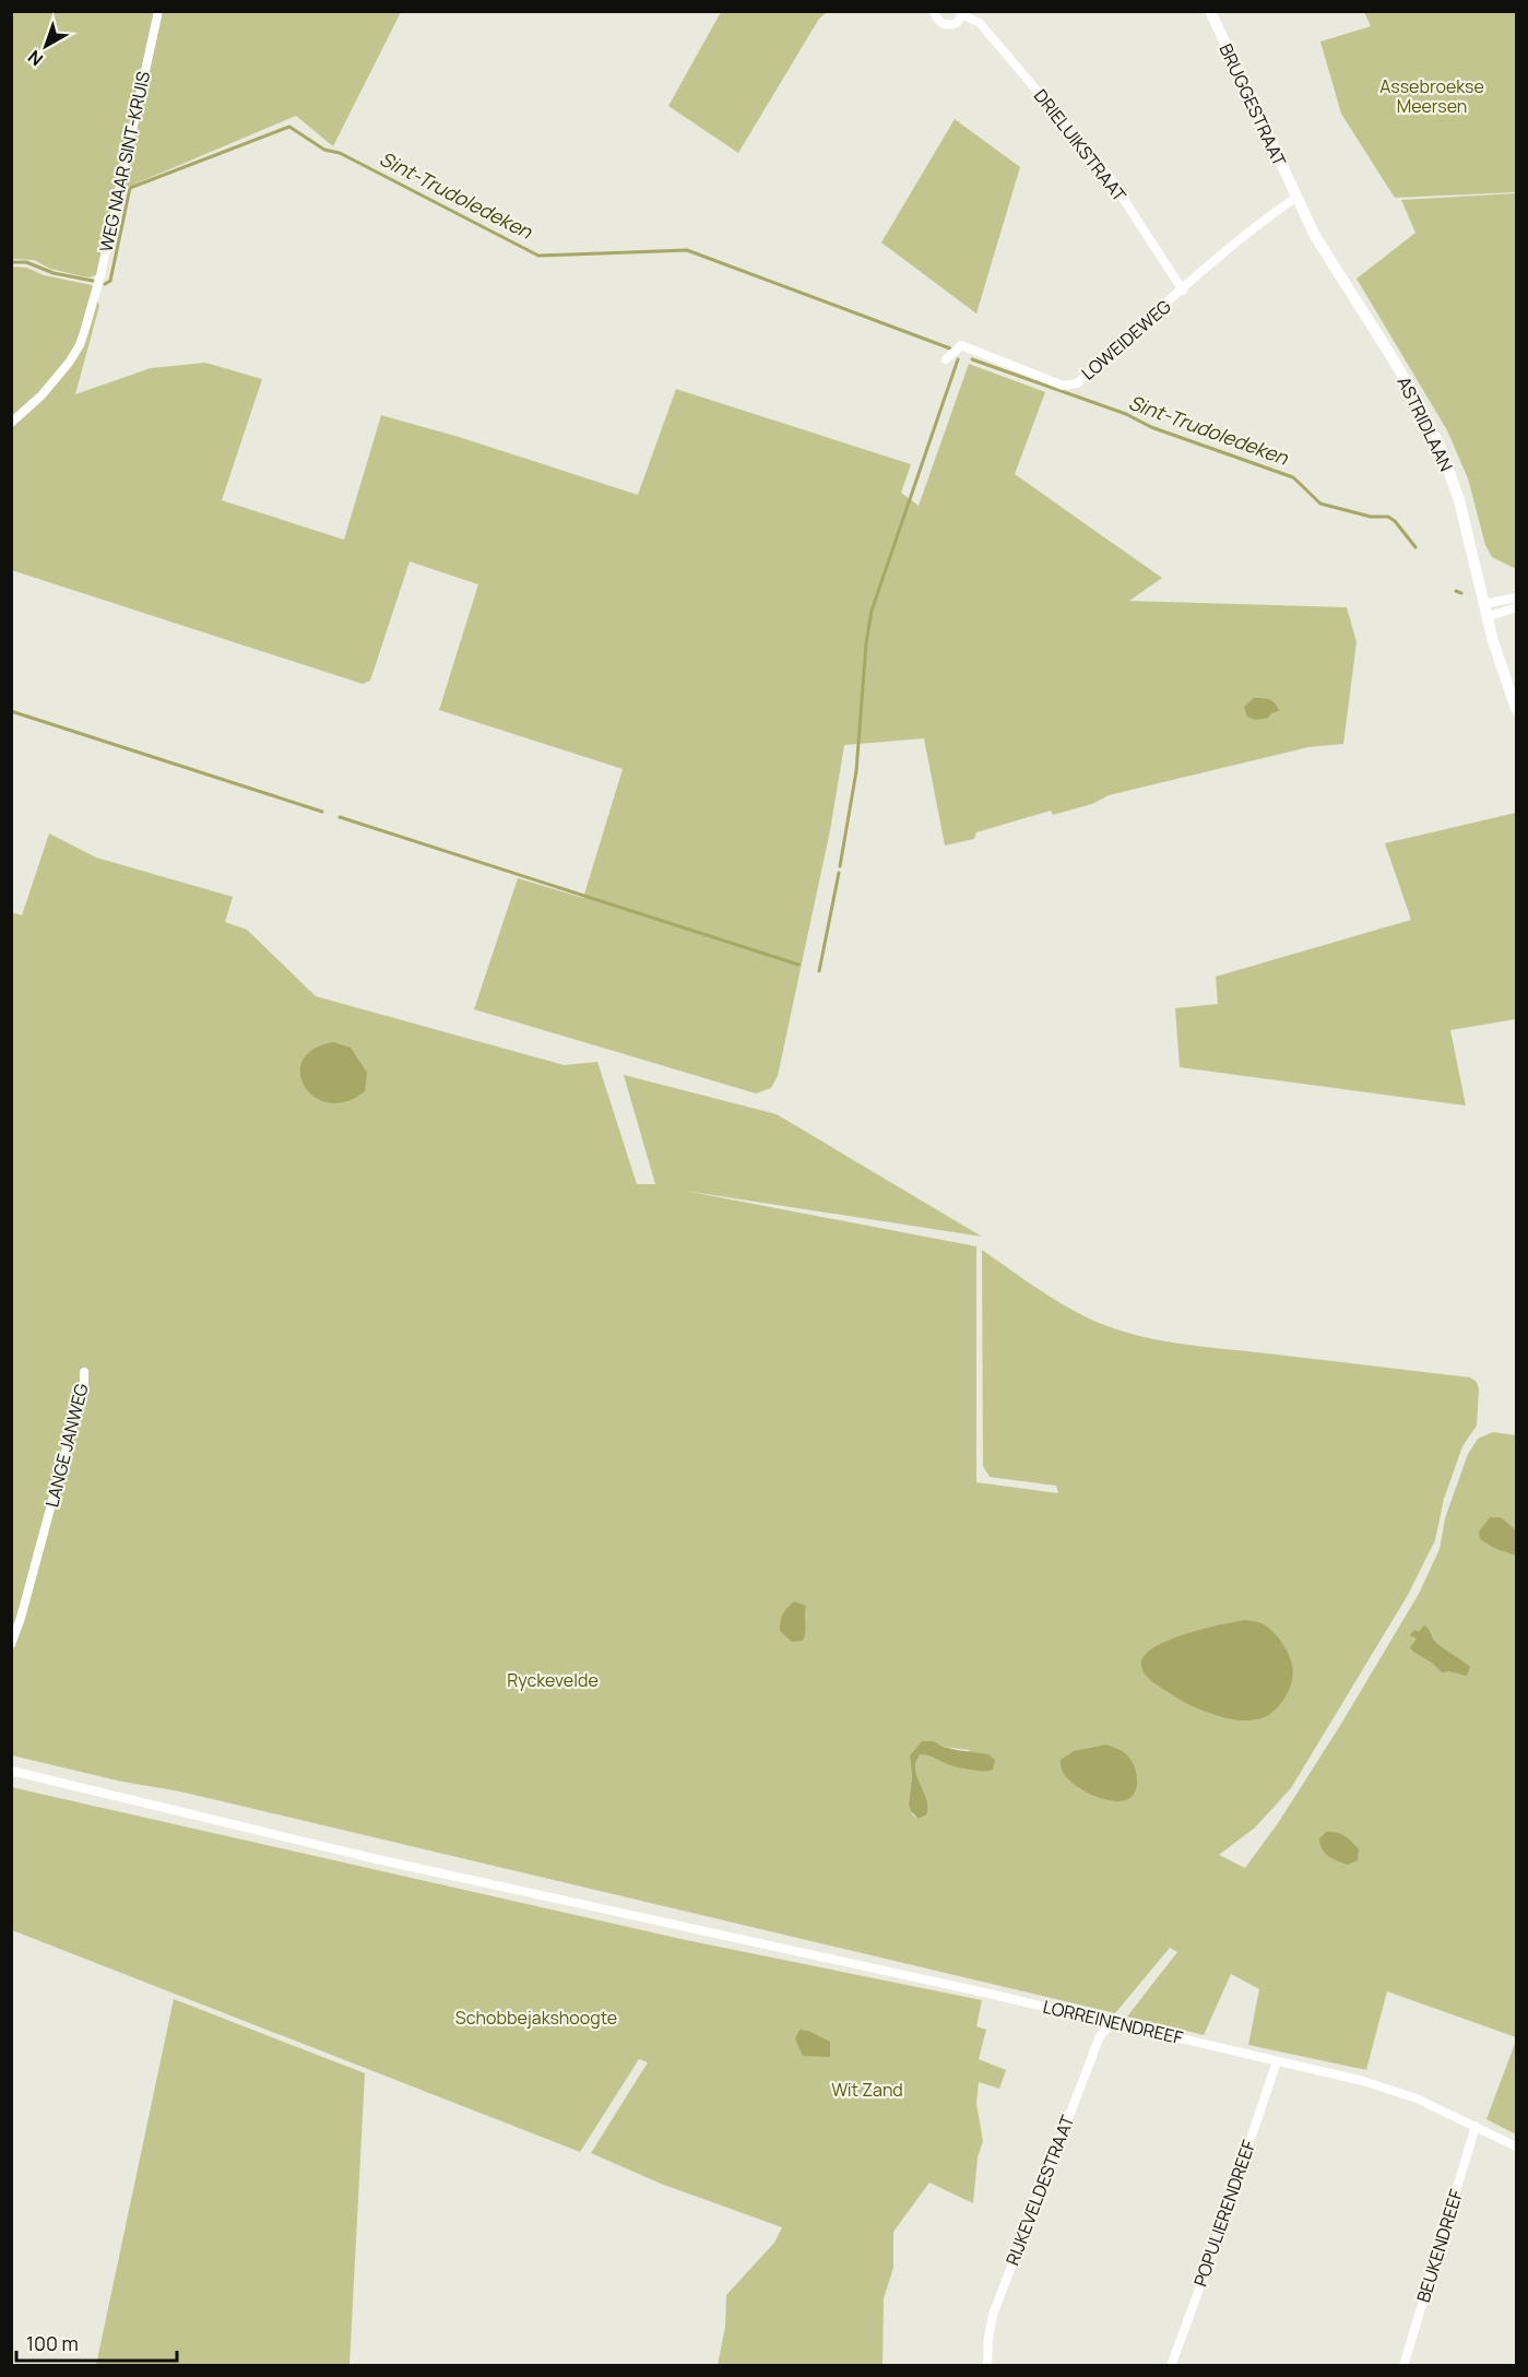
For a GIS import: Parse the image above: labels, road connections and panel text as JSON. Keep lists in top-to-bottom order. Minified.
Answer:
{"streets":{"main road":["BRUGGESTRAAT","ASTRIDLAAN"],"street":["DRIELUIKSTRAAT","WEG NAAR SINT-KRUIS","LOWEIDEWEG","LANGE JANWEG","LORREINENDREEF","RIJKEVELDESTRAAT","POPULIERENDREEF","BEUKENDREEF"]},"crossings":[["BRUGGESTRAAT","LOWEIDEWEG"],["BRUGGESTRAAT","ASTRIDLAAN"],["DRIELUIKSTRAAT","LOWEIDEWEG"],["LOWEIDEWEG","ASTRIDLAAN"],["LORREINENDREEF","RIJKEVELDESTRAAT"],["LORREINENDREEF","POPULIERENDREEF"],["LORREINENDREEF","BEUKENDREEF"]],"water":["Sint-Trudoledeken"],"parks":["Assebroekse Meersen","Ryckevelde","Schobbejakshoogte","Wit Zand"],"scale_bar":"100 m","north":"bottom left"}
